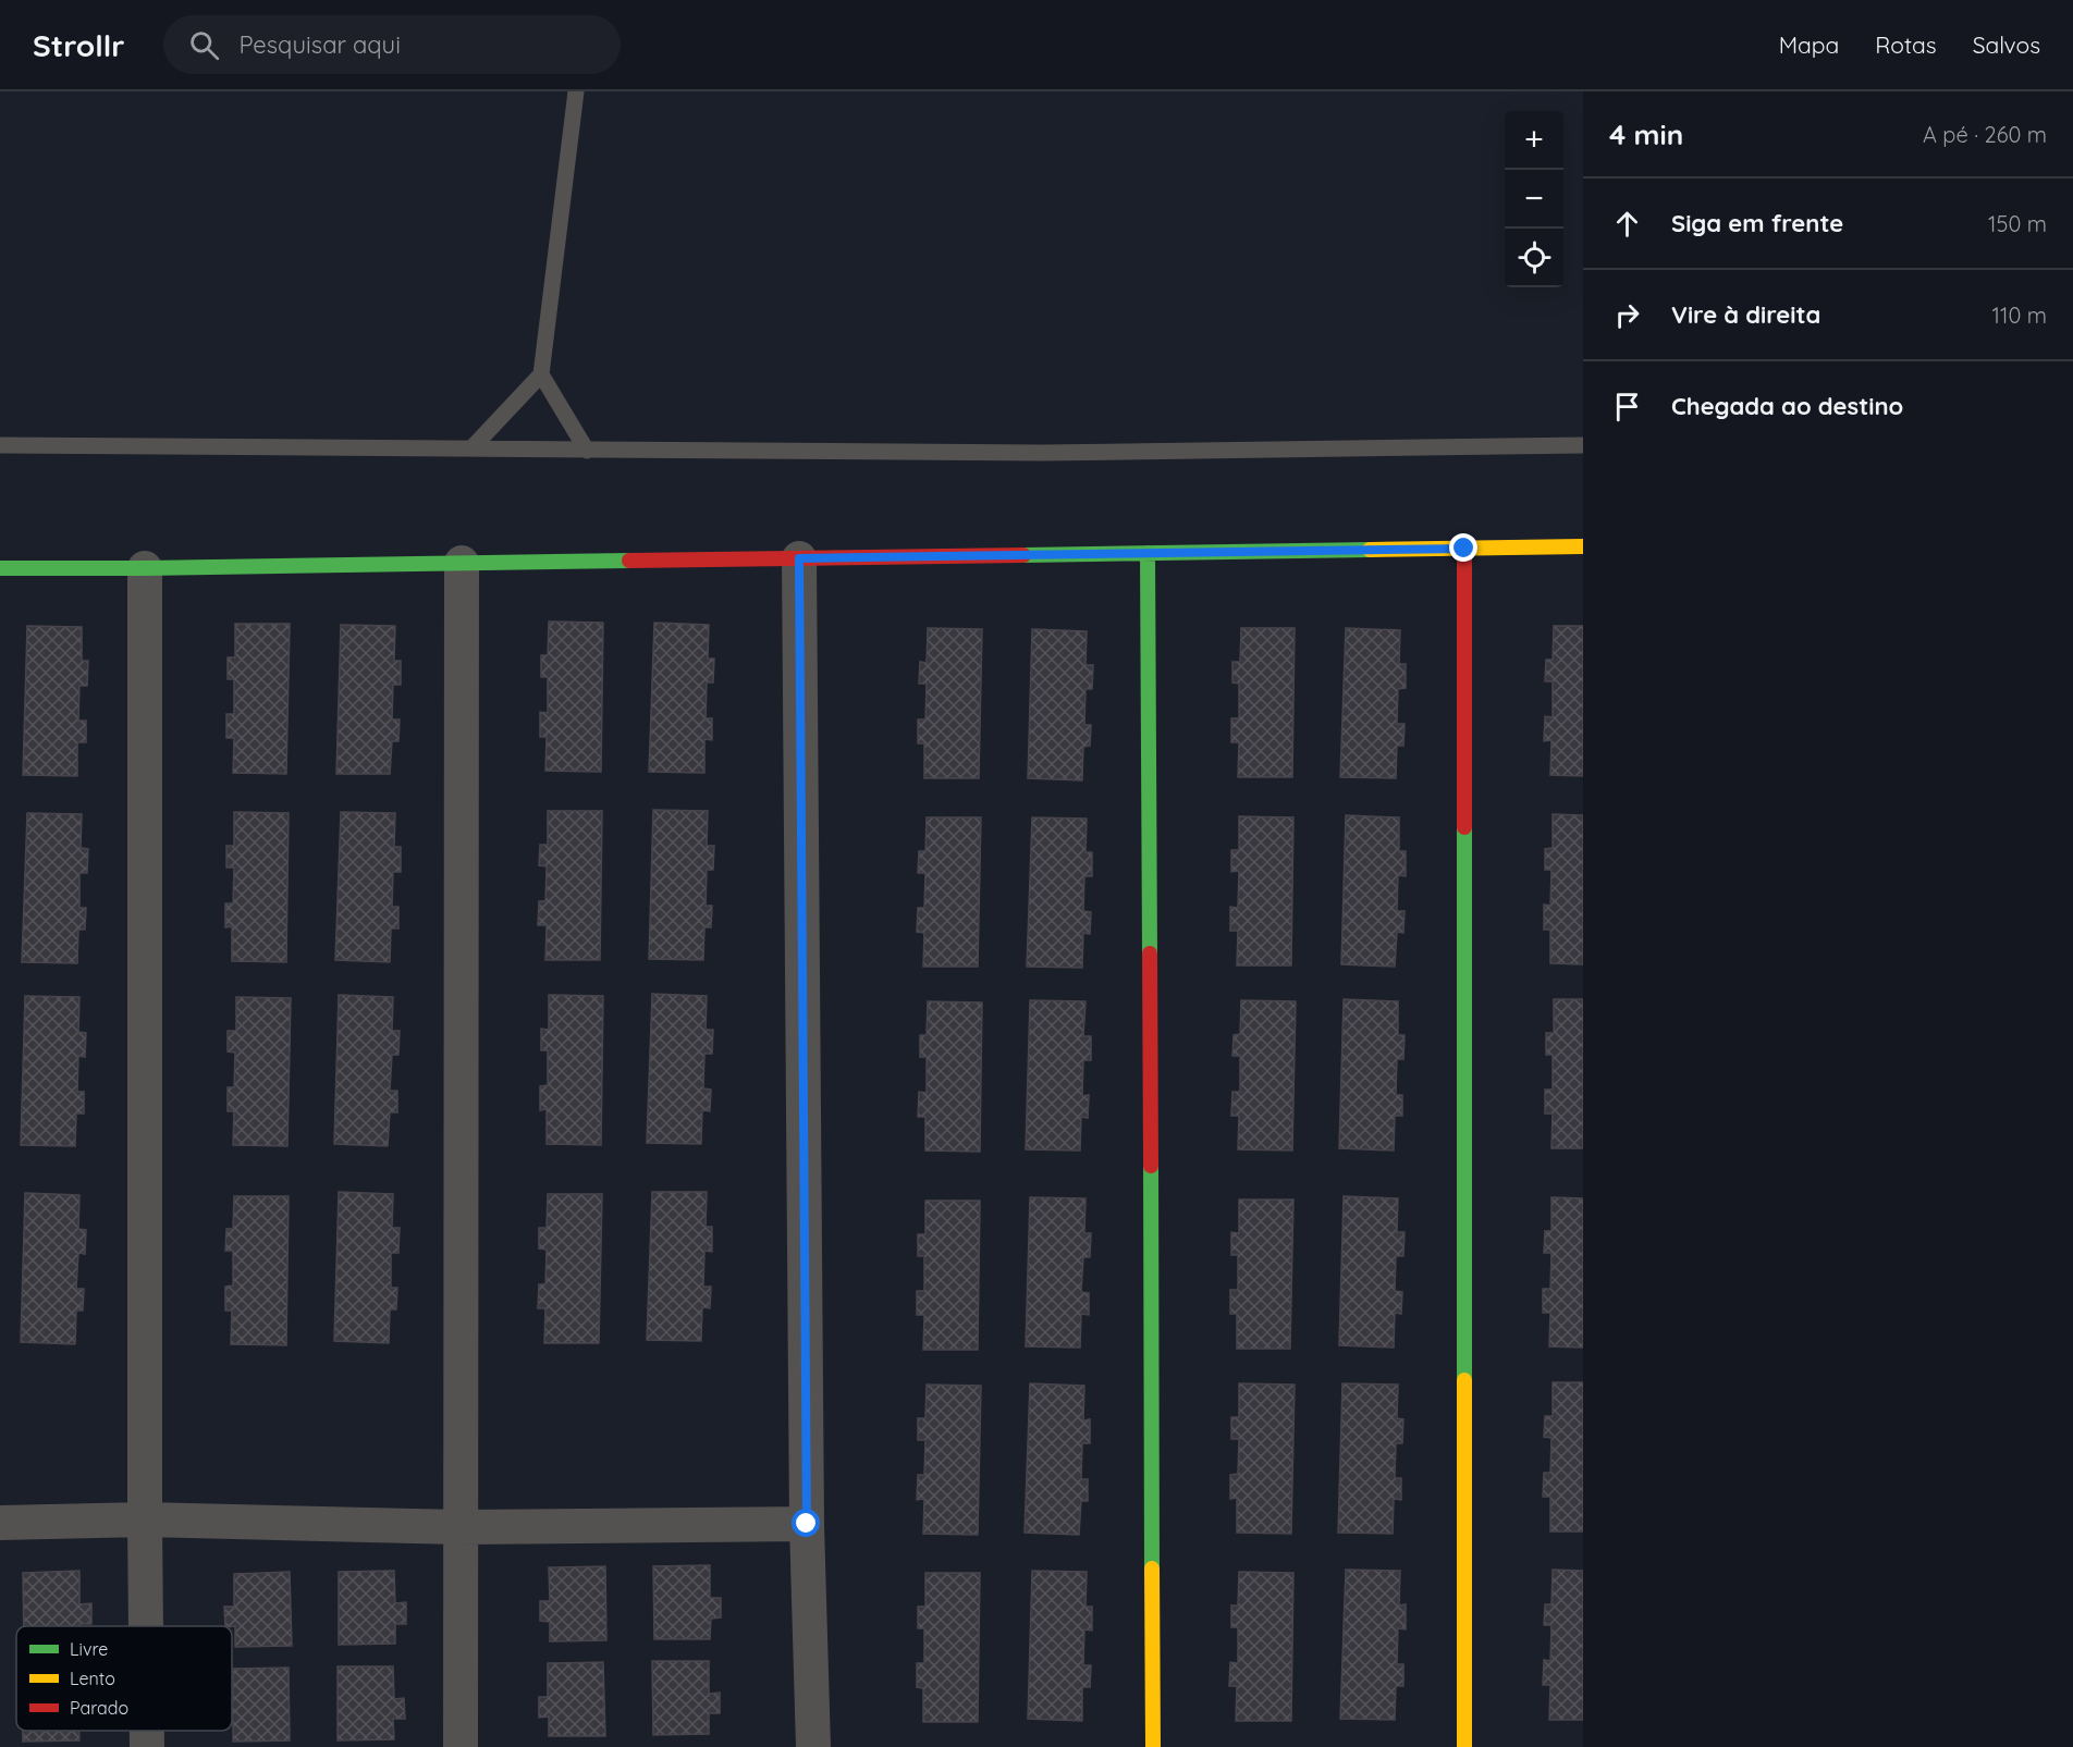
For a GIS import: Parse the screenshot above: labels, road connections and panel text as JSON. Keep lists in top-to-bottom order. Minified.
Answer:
{"legend":["Livre","Lento","Parado"],"page":{"header":"Strollr","search":"Pesquisar aqui","nav":["Mapa","Rotas","Salvos"],"heading":["4 min","A pé · 260 m"],"map_buttons":["+","−"],"list":[["Siga em frente","150 m"],["Vire à direita","110 m"],"Chegada ao destino"]}}
